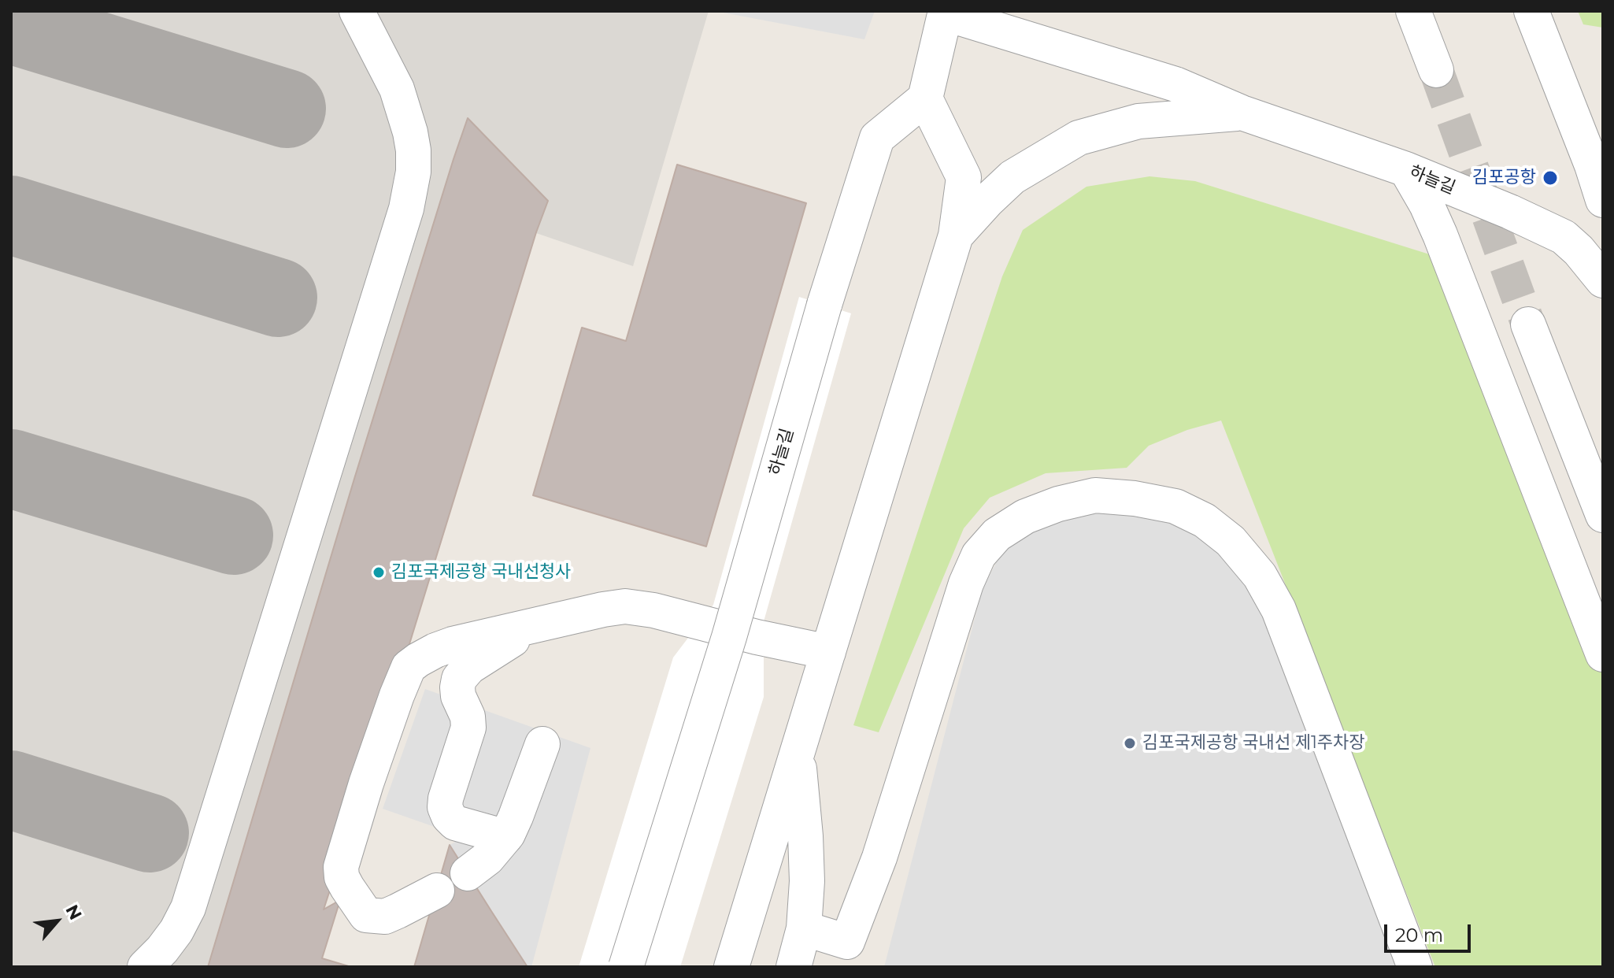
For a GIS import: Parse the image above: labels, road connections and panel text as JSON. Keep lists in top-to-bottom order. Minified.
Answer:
{"streets":{"lane":["하늘길"]},"places":["김포공항","김포국제공항 국내선청사","김포국제공항 국내선 제1주차장"],"scale_bar":"20 m","north":"top right"}
